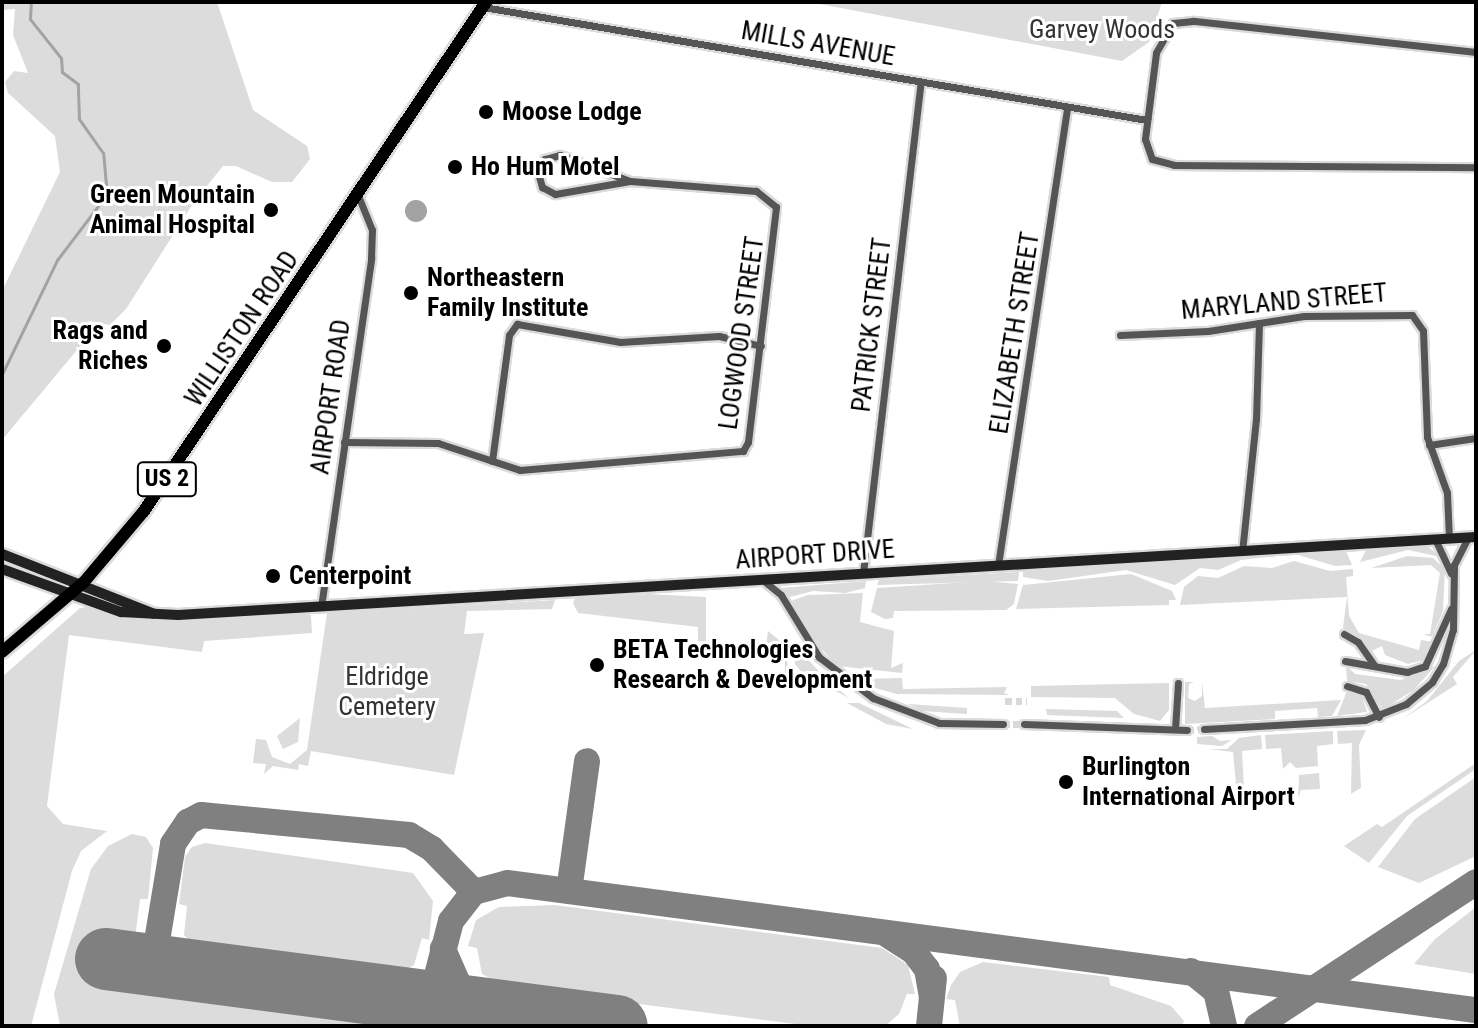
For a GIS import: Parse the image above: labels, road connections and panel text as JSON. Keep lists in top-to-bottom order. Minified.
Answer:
{"streets":{"main road":["WILLISTON ROAD","US 2","AIRPORT DRIVE"],"street":["MILLS AVENUE","MARYLAND STREET","PATRICK STREET","LOGWOOD STREET","ELIZABETH STREET","AIRPORT ROAD"]},"crossings":[["MILLS AVENUE","PATRICK STREET"],["MILLS AVENUE","WILLISTON ROAD"],["MILLS AVENUE","ELIZABETH STREET"],["MARYLAND STREET","AIRPORT DRIVE"],["PATRICK STREET","AIRPORT DRIVE"],["WILLISTON ROAD","AIRPORT ROAD"],["WILLISTON ROAD","AIRPORT DRIVE"],["LOGWOOD STREET","AIRPORT ROAD"],["ELIZABETH STREET","AIRPORT DRIVE"],["AIRPORT ROAD","AIRPORT DRIVE"]],"parks":["Garvey Woods","Eldridge Cemetery"],"places":["Moose Lodge","Ho Hum Motel","Green Mountain Animal Hospital","Northeastern Family Institute","Rags and Riches","Centerpoint","BETA Technologies Research & Development","Burlington International Airport"]}
